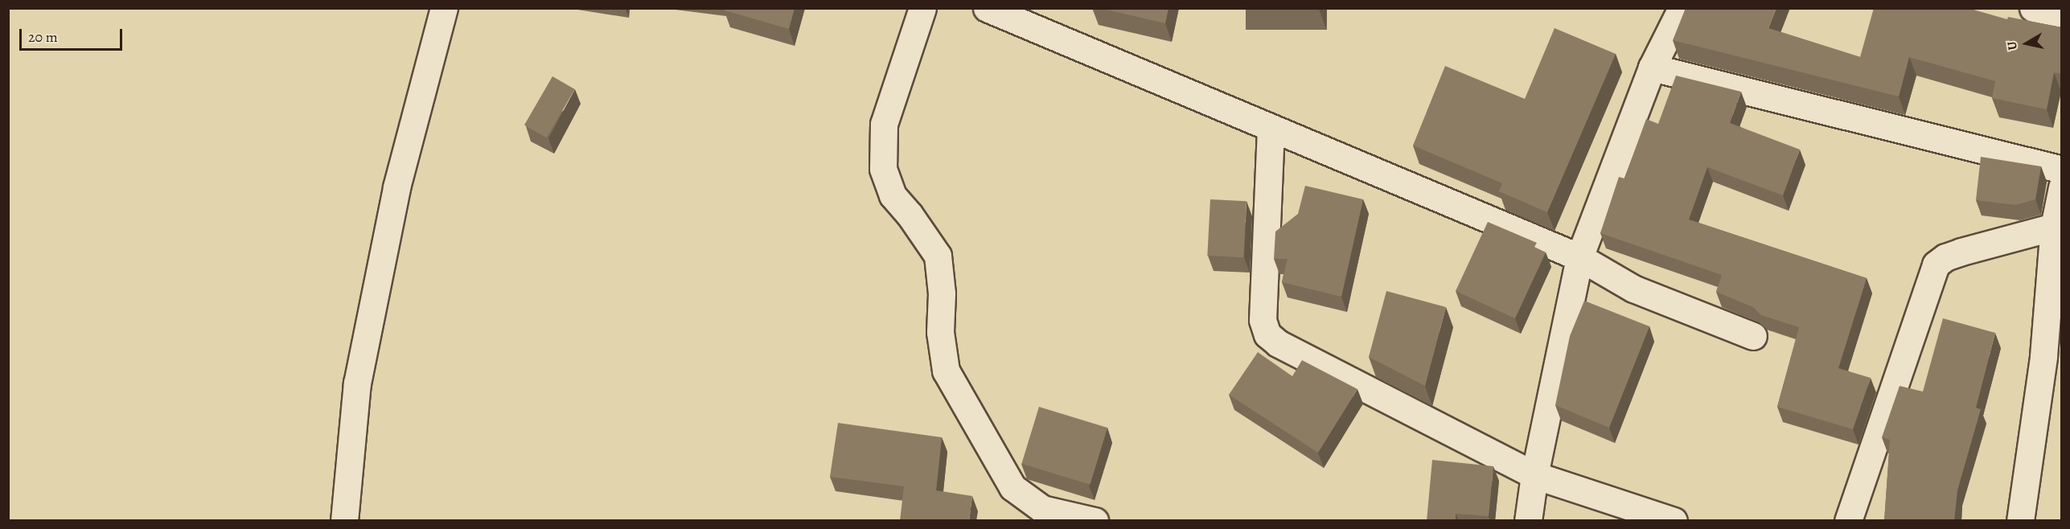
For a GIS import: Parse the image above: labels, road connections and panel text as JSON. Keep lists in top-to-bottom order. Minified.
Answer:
{"scale_bar":"20 m","north":"left"}
